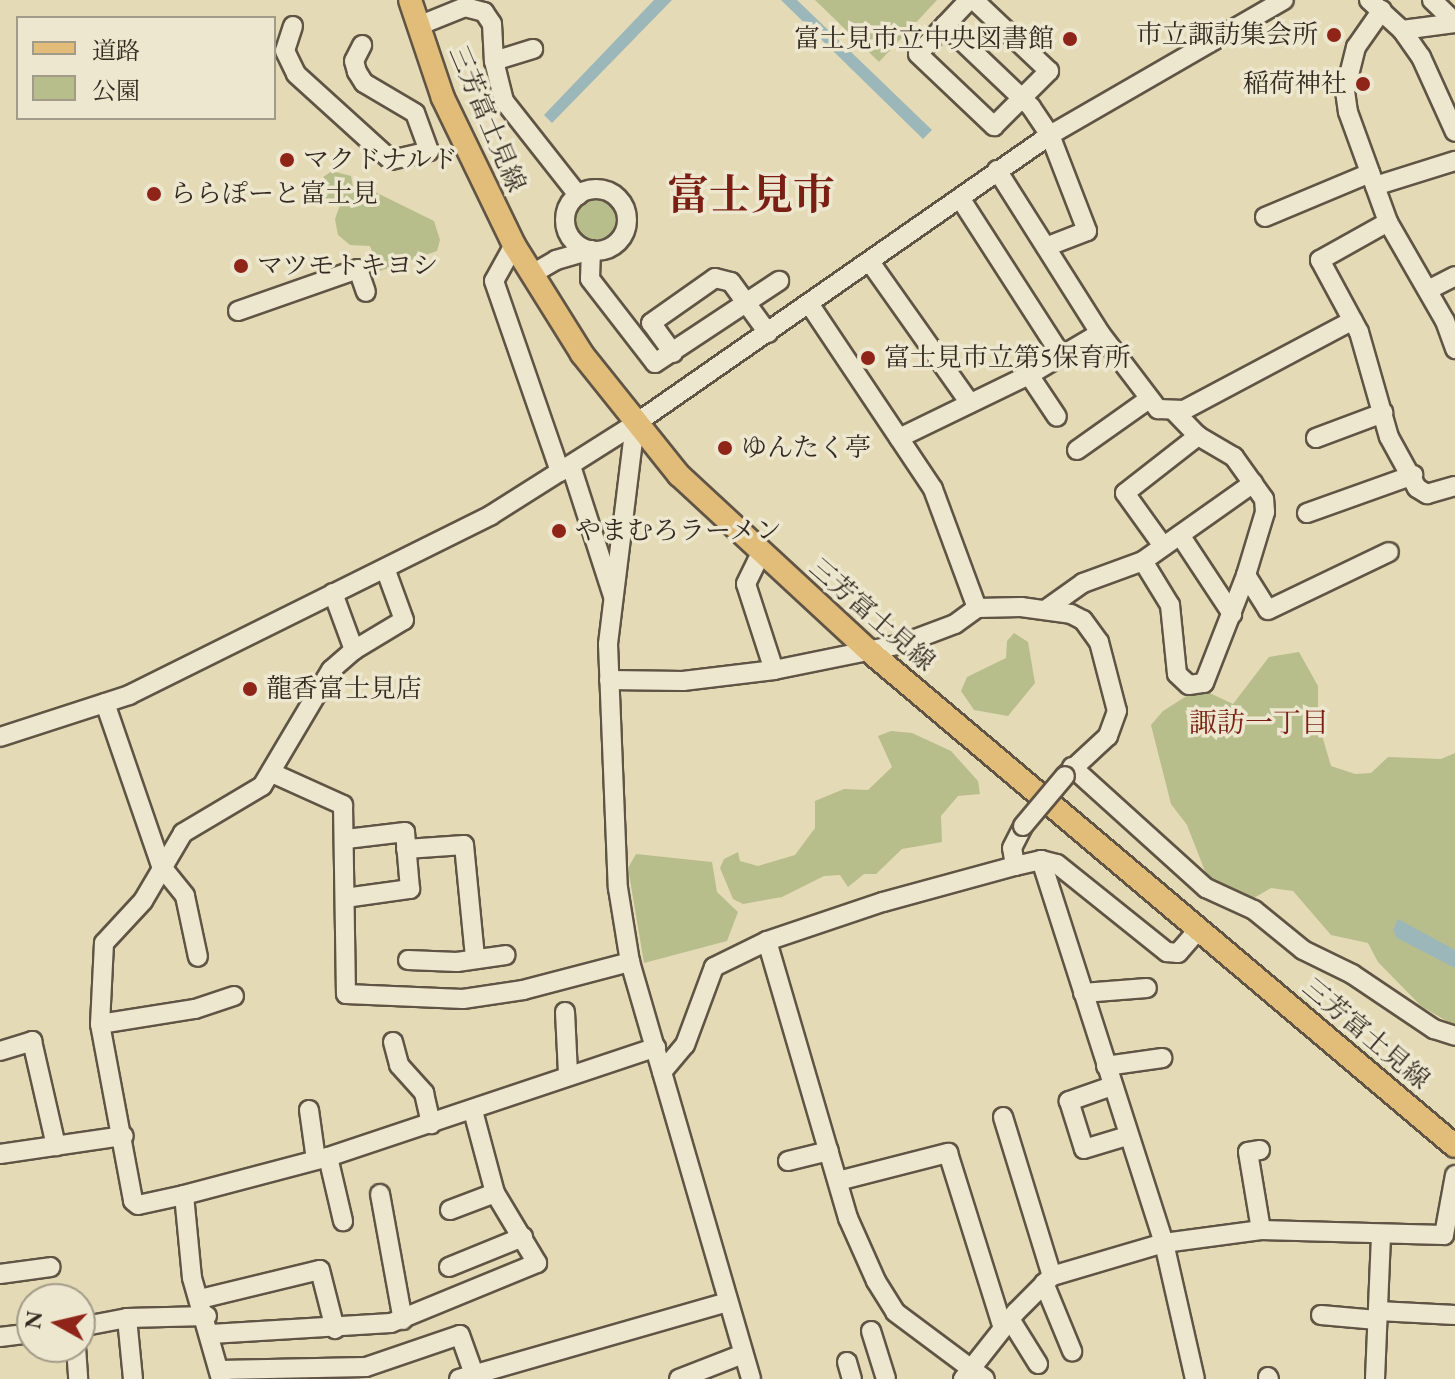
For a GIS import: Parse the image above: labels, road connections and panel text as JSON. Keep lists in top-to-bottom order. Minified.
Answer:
{"streets":{"main road":["三芳富士見線"]},"districts":["富士見市","諏訪一丁目"],"places":["市立諏訪集会所","富士見市立中央図書館","稲荷神社","マクドナルド","ららぽーと富士見","マツモトキヨシ","富士見市立第5保育所","ゆんたく亭","やまむろラーメン","龍香富士見店"],"legend":["道路","公園"],"north":"left"}
